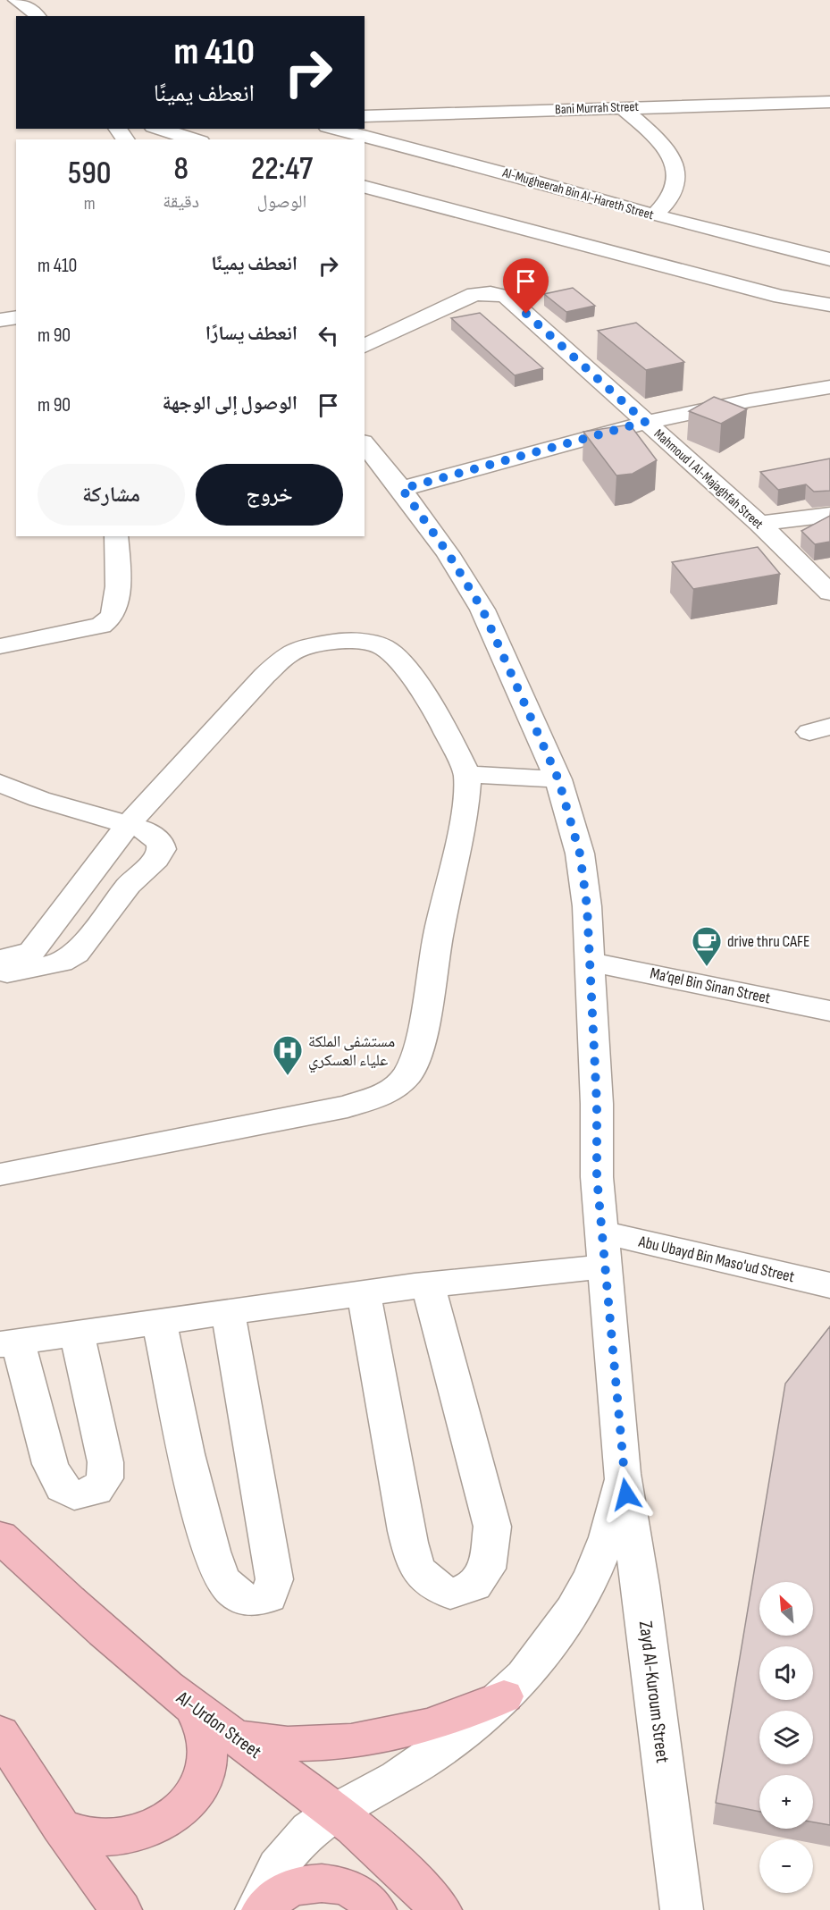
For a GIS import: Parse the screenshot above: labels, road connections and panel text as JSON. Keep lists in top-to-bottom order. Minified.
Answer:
{"streets":{"highway":["Al-Urdon Street"],"street":["Bani Murrah Street","Al-Mugheerah Bin Al-Hareth Street","Mahmoud I Al-Majaghfah Street","Ma’qel Bin Sinan Street","Abu Ubayd Bin Maso'ud Street","Zayd Al-Kuroum Street"]},"crossings":[["Ma’qel Bin Sinan Street","Zayd Al-Kuroum Street"],["Abu Ubayd Bin Maso'ud Street","Zayd Al-Kuroum Street"],["Zayd Al-Kuroum Street","Al-Urdon Street"]],"places":{"cafe":["drive thru CAFE"],"hospital":["مستشفى الملكة علياء العسكري"]},"north":"top left","page":{"turn":["410 m","انعطف يمينًا"],"eta":["22:47","الوصول","8","دقيقة","590","m"],"list":[{"name":"انعطف يمينًا","value":"410 m"},{"name":"انعطف يسارًا","value":"90 m"},{"name":"الوصول إلى الوجهة","value":"90 m"}],"buttons":["خروج","مشاركة"],"map_buttons":["+","−"]}}
